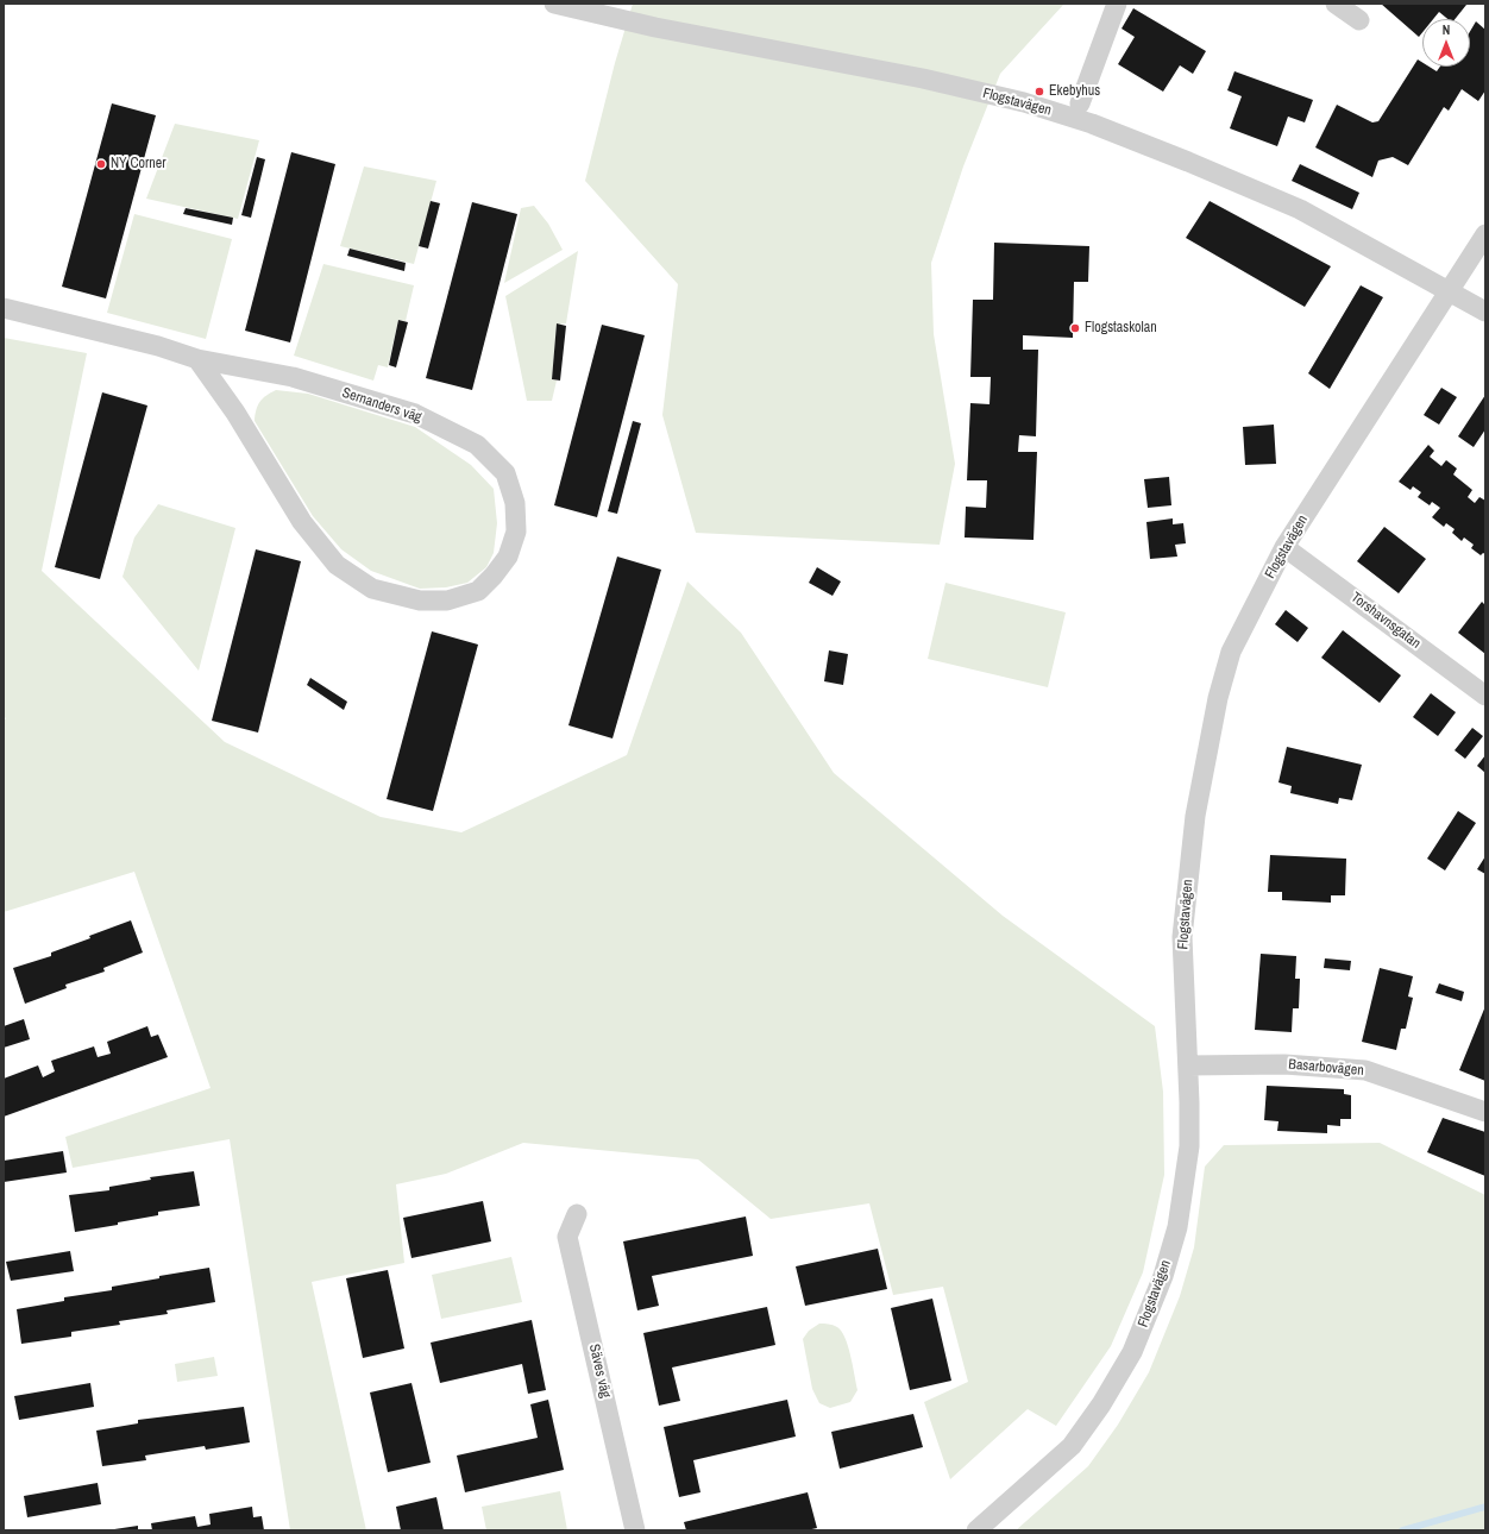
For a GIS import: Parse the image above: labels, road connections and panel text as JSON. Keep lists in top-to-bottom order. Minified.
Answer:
{"streets":{"street":["Flogstavägen","Sernanders väg","Torshavnsgatan","Basarbovägen","Säves väg"]},"crossings":[["Flogstavägen","Torshavnsgatan"],["Flogstavägen","Basarbovägen"]],"places":["Ekebyhus","NY Corner","Flogstaskolan"],"north":"top"}
